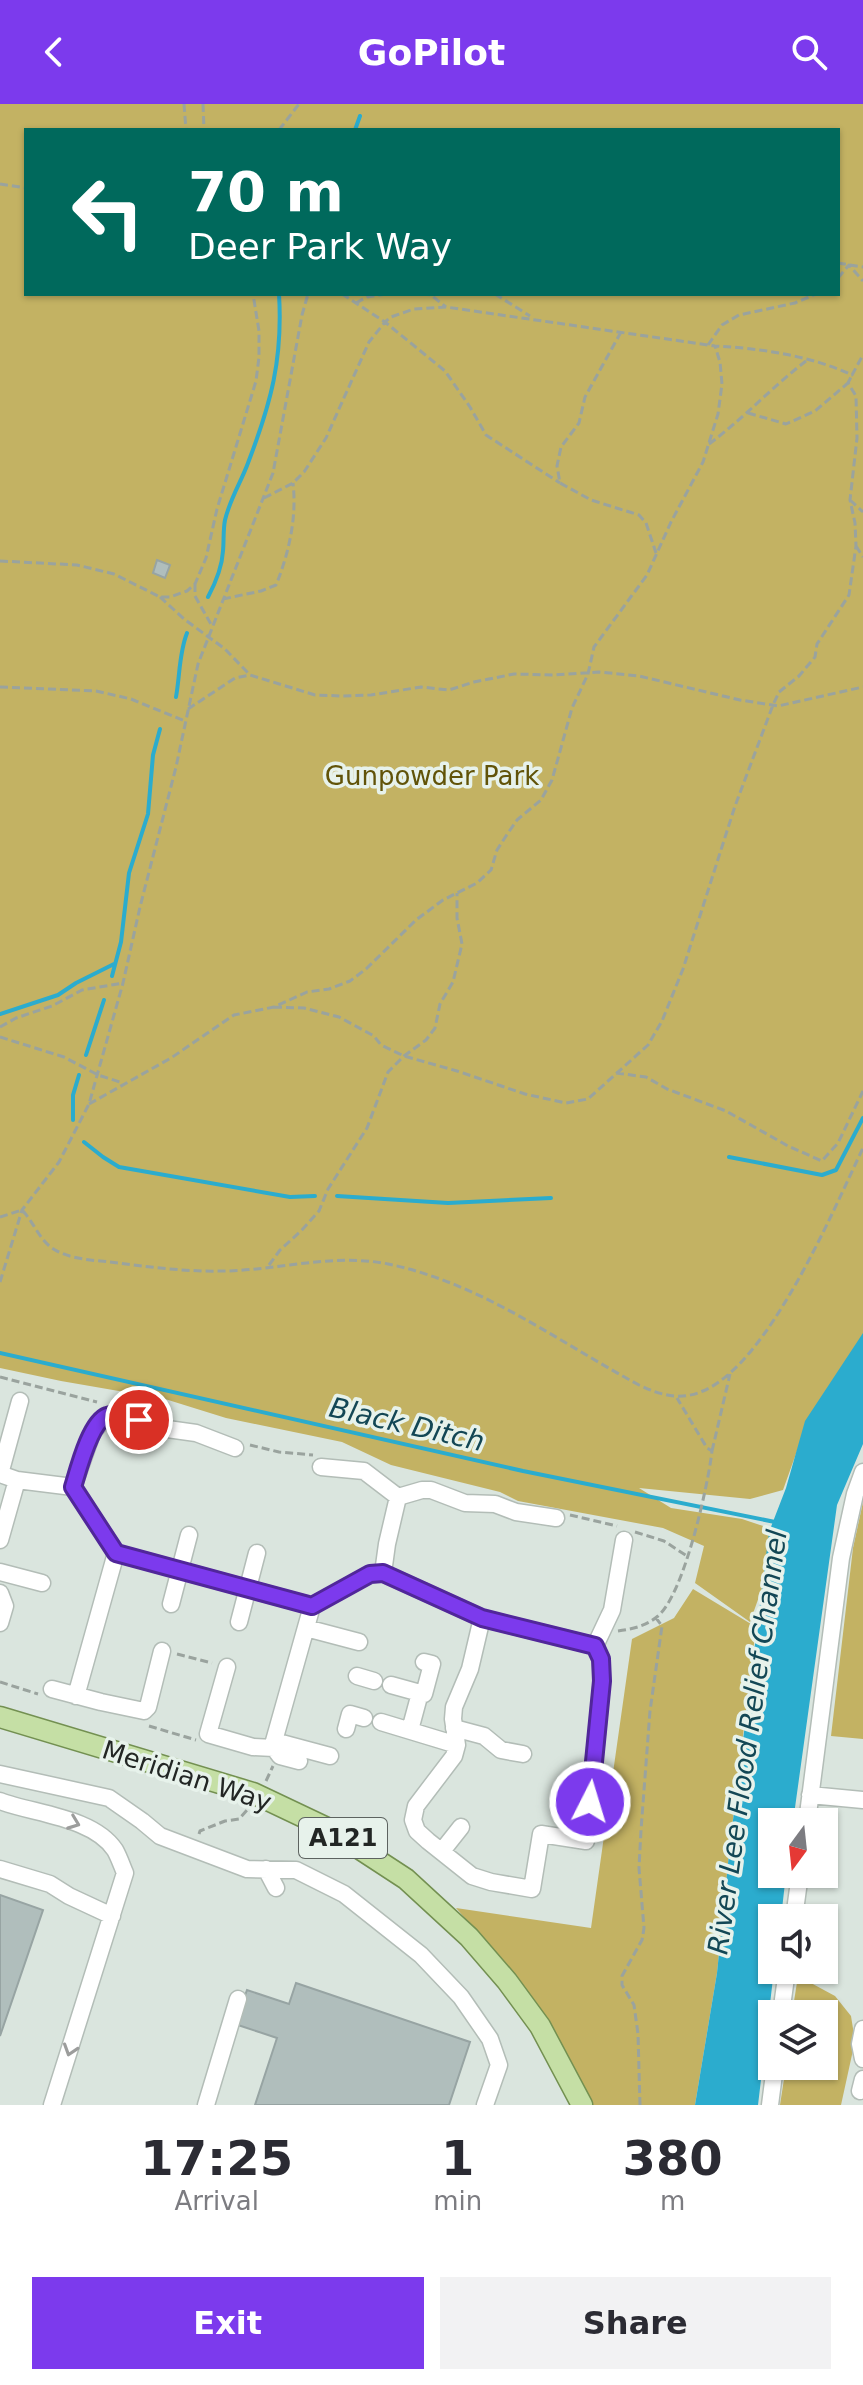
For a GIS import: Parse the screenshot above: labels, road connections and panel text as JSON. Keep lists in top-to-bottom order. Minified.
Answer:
{"streets":{"main road":["Meridian Way","A121"]},"water":["Black Ditch","River Lee Flood Relief Channel"],"parks":["Gunpowder Park"],"north":"bottom","page":{"header":"GoPilot","turn":["70 m","Deer Park Way"],"eta":["17:25","Arrival","1","min","380","m"],"buttons":["Exit","Share"]}}
